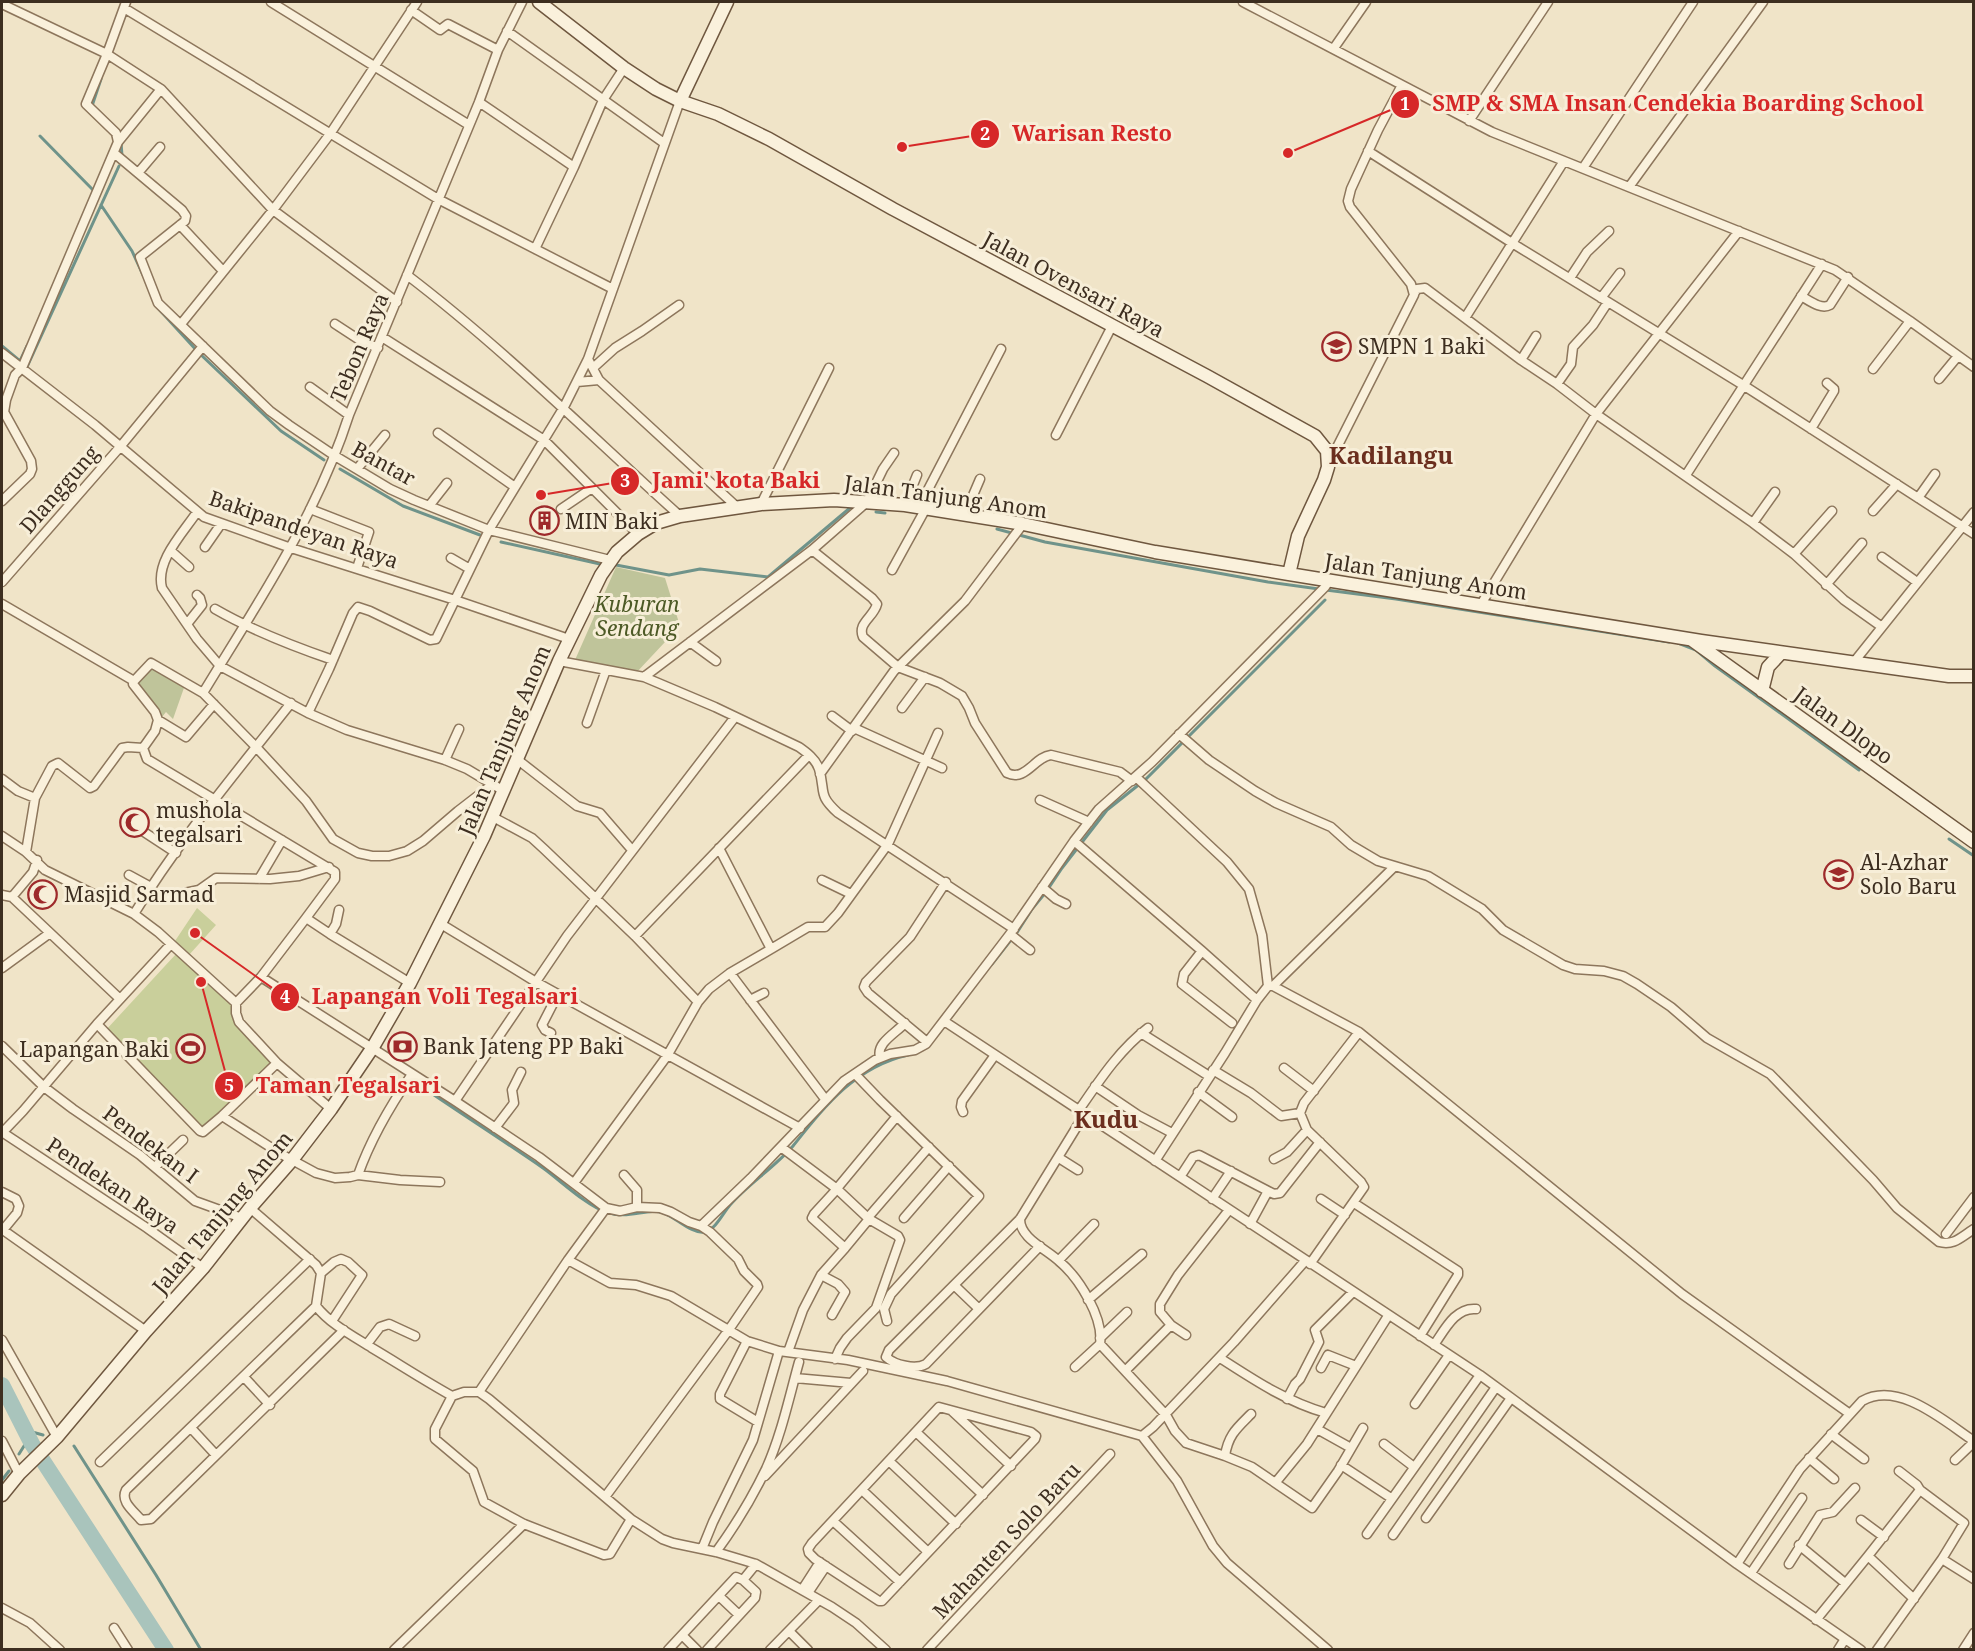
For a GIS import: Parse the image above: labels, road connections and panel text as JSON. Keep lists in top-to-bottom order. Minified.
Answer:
{"streets":{"main road":["Jalan Ovensari Raya","Jalan Tanjung Anom","Jalan Dlopo"],"street":["Tebon Raya","Bantar","Dlanggung","Bakipandeyan Raya","Pendekan I","Pendekan Raya","Mahanten Solo Baru"]},"crossings":[["Tebon Raya","Bantar"],["Tebon Raya","Bakipandeyan Raya"],["Bantar","Dlanggung"],["Bantar","Jalan Tanjung Anom"],["Dlanggung","Bakipandeyan Raya"],["Jalan Tanjung Anom","Bakipandeyan Raya"],["Jalan Tanjung Anom","Jalan Dlopo"],["Jalan Tanjung Anom","Pendekan I"],["Jalan Tanjung Anom","Pendekan Raya"]],"districts":["Kadilangu","Kudu"],"parks":["Kuburan Sendang"],"places":{"other":["Warisan Resto","SMP & SMA Insan Cendekia Boarding School","Jami' kota Baki","Lapangan Voli Tegalsari","Taman Tegalsari"],"school or university":["SMPN 1 Baki","Al-Azhar Solo Baru"],"building":["MIN Baki"],"mosque":["mushola tegalsari","Masjid Sarmad"],"bank":["Bank Jateng PP Baki"],"sports":["Lapangan Baki"]}}
